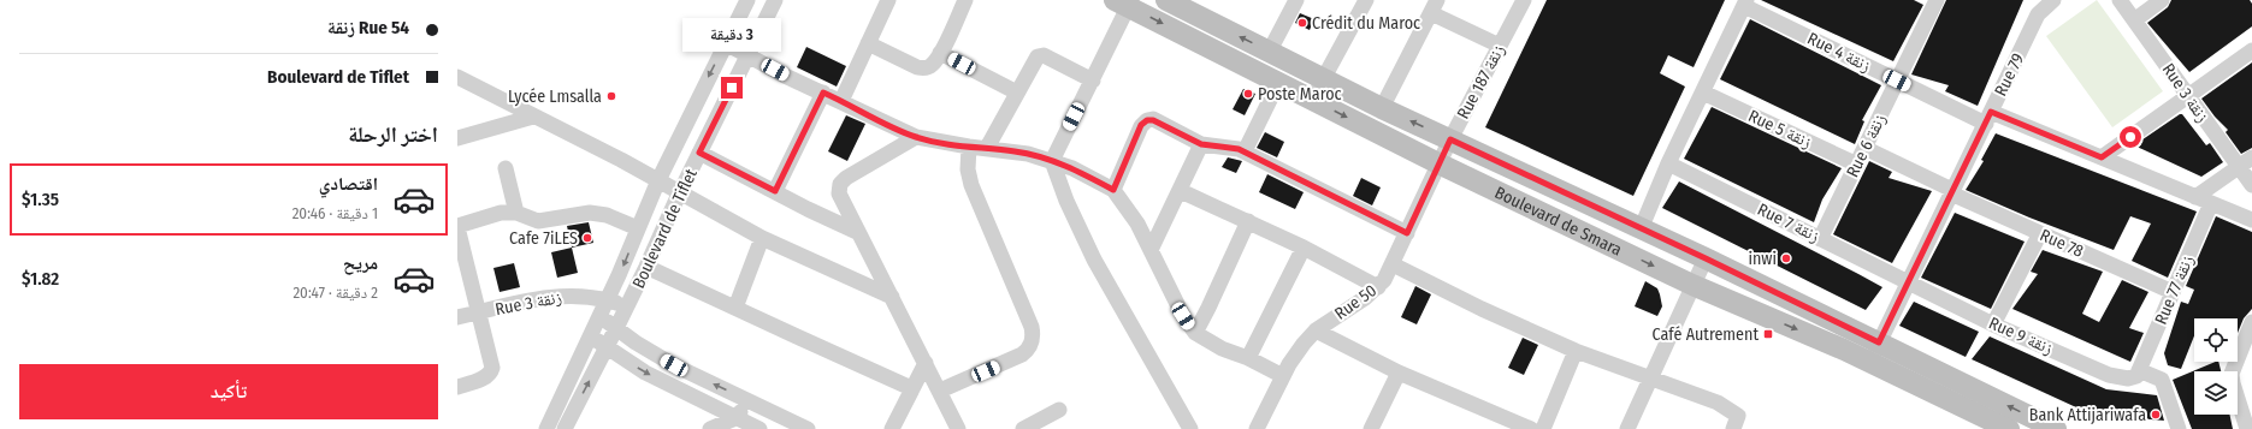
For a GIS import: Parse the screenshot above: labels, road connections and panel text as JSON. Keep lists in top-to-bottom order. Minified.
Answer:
{"streets":{"street":["Rue 4 زنقة","Rue 79","Rue 187 زنقة","Rue 3 زنقة","Rue 5 زنقة","Rue 6 زنقة","Boulevard de Smara","Rue 7 زنقة","Boulevard de Tiflet","Rue 78","Rue 77 زنقة","Rue 50","Rue 9 زنقة"]},"crossings":[["Rue 4 زنقة","Rue 79"],["Rue 4 زنقة","Rue 6 زنقة"],["Rue 4 زنقة","Rue 77 زنقة"],["Rue 79","Boulevard de Smara"],["Rue 79","Rue 7 زنقة"],["Rue 79","Rue 78"],["Rue 79","Rue 9 زنقة"],["Rue 187 زنقة","Boulevard de Smara"],["Rue 187 زنقة","Rue 50"],["Rue 3 زنقة","Boulevard de Tiflet"],["Rue 5 زنقة","Rue 6 زنقة"],["Rue 6 زنقة","Rue 7 زنقة"],["Rue 6 زنقة","Rue 78"],["Boulevard de Smara","Rue 50"],["Rue 7 زنقة","Rue 9 زنقة"],["Rue 78","Rue 77 زنقة"],["Rue 77 زنقة","Rue 9 زنقة"]],"places":{"other":["Crédit du Maroc","Poste Maroc","Lycée Lmsalla","Cafe 7iLES","inwi","Bank Attijariwafa"],"transit":["Café Autrement"]},"page":{"banner":["Rue 54 زنقة","Boulevard de Tiflet"],"bubble":"3 دقيقة","heading":"اختر الرحلة","list":[{"name":"اقتصادي","note":"1 دقيقة · 20:46","value":"$1.35"},{"name":"مريح","note":"2 دقيقة · 20:47","value":"$1.82"}],"buttons":"تأكيد"}}
